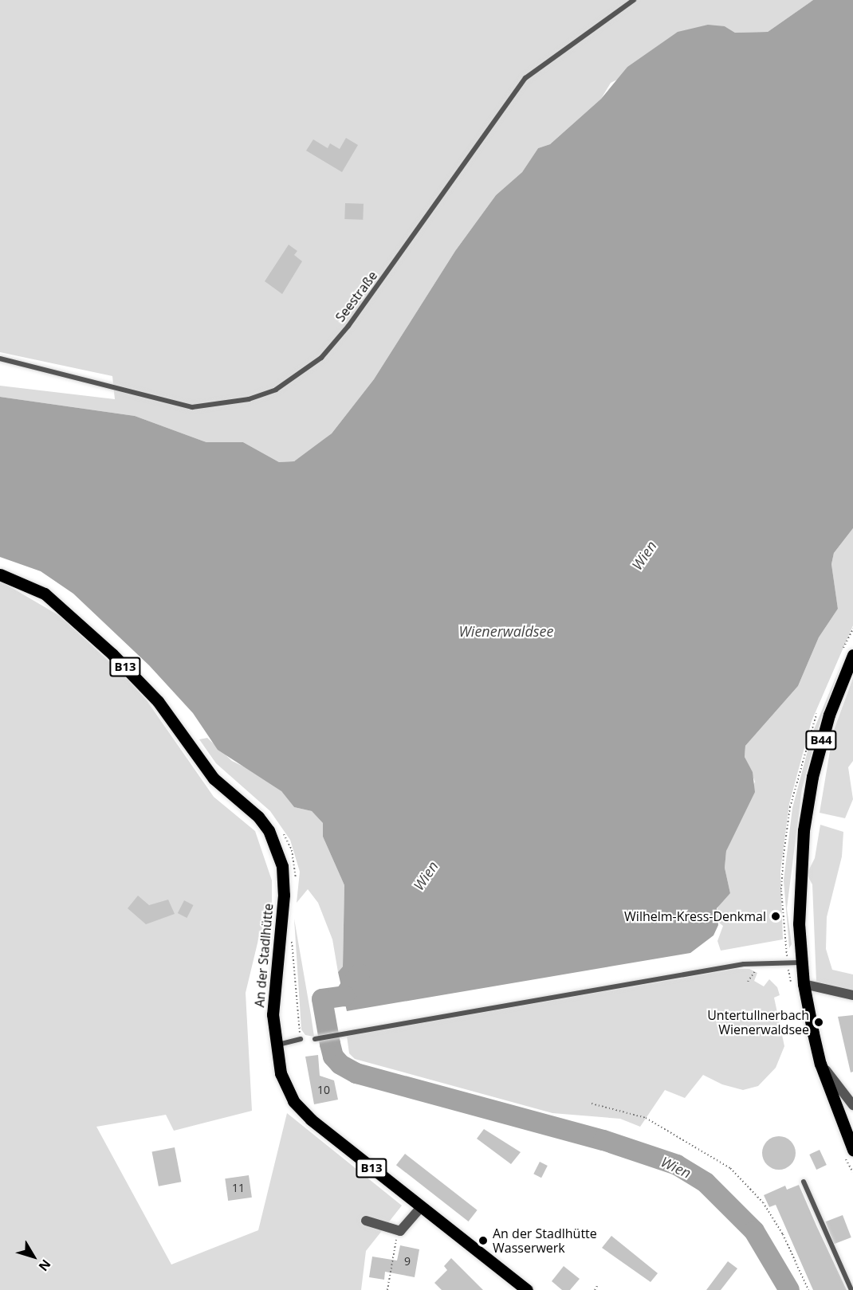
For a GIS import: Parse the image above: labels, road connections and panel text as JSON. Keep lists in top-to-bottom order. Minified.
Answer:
{"streets":{"main road":["B13","B44","An der Stadlhütte"],"lane":["Seestraße"]},"water":["Wien","Wienerwaldsee"],"places":["Wilhelm-Kress-Denkmal","Untertullnerbach Wienerwaldsee","An der Stadlhütte Wasserwerk"],"house_numbers":["10","11","9"],"north":"bottom right"}
